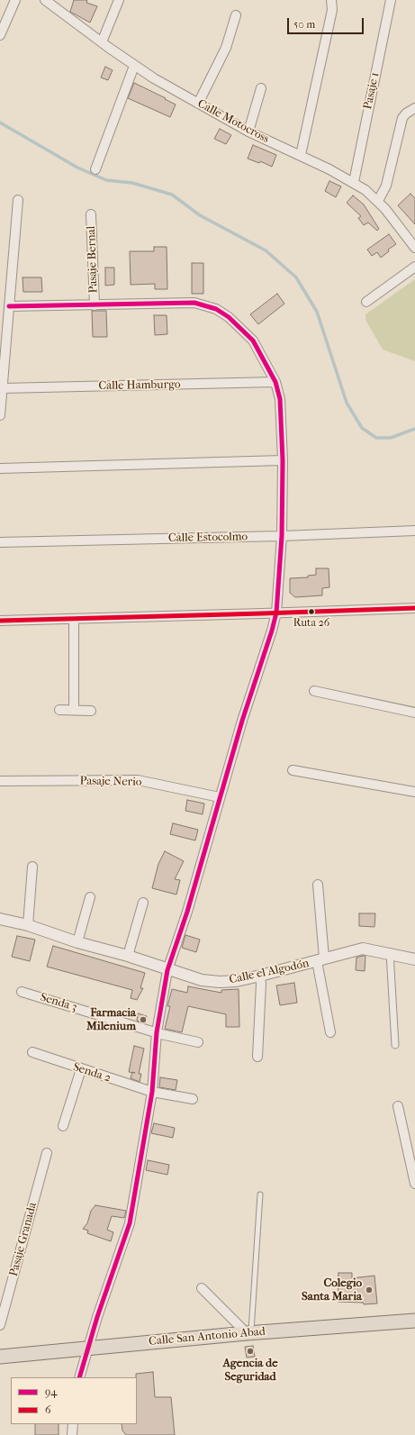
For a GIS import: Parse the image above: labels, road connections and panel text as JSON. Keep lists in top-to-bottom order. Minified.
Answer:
{"streets":{"main road":["Calle San Antonio Abad"],"street":["Pasaje 1","Calle Motocross","Pasaje Bernal","Calle Hamburgo","Calle Estocolmo","Pasaje Nerio","Calle el Algodón","Senda 3","Senda 2","Pasaje Granada"]},"crossings":[["Pasaje 1","Calle Motocross"]],"places":["Ruta 26","Farmacia Milenium","Colegio Santa Maria","Agencia de Seguridad"],"lines":["transit line 94","transit line 6"],"legend":["94","6"],"scale_bar":"50 m"}
